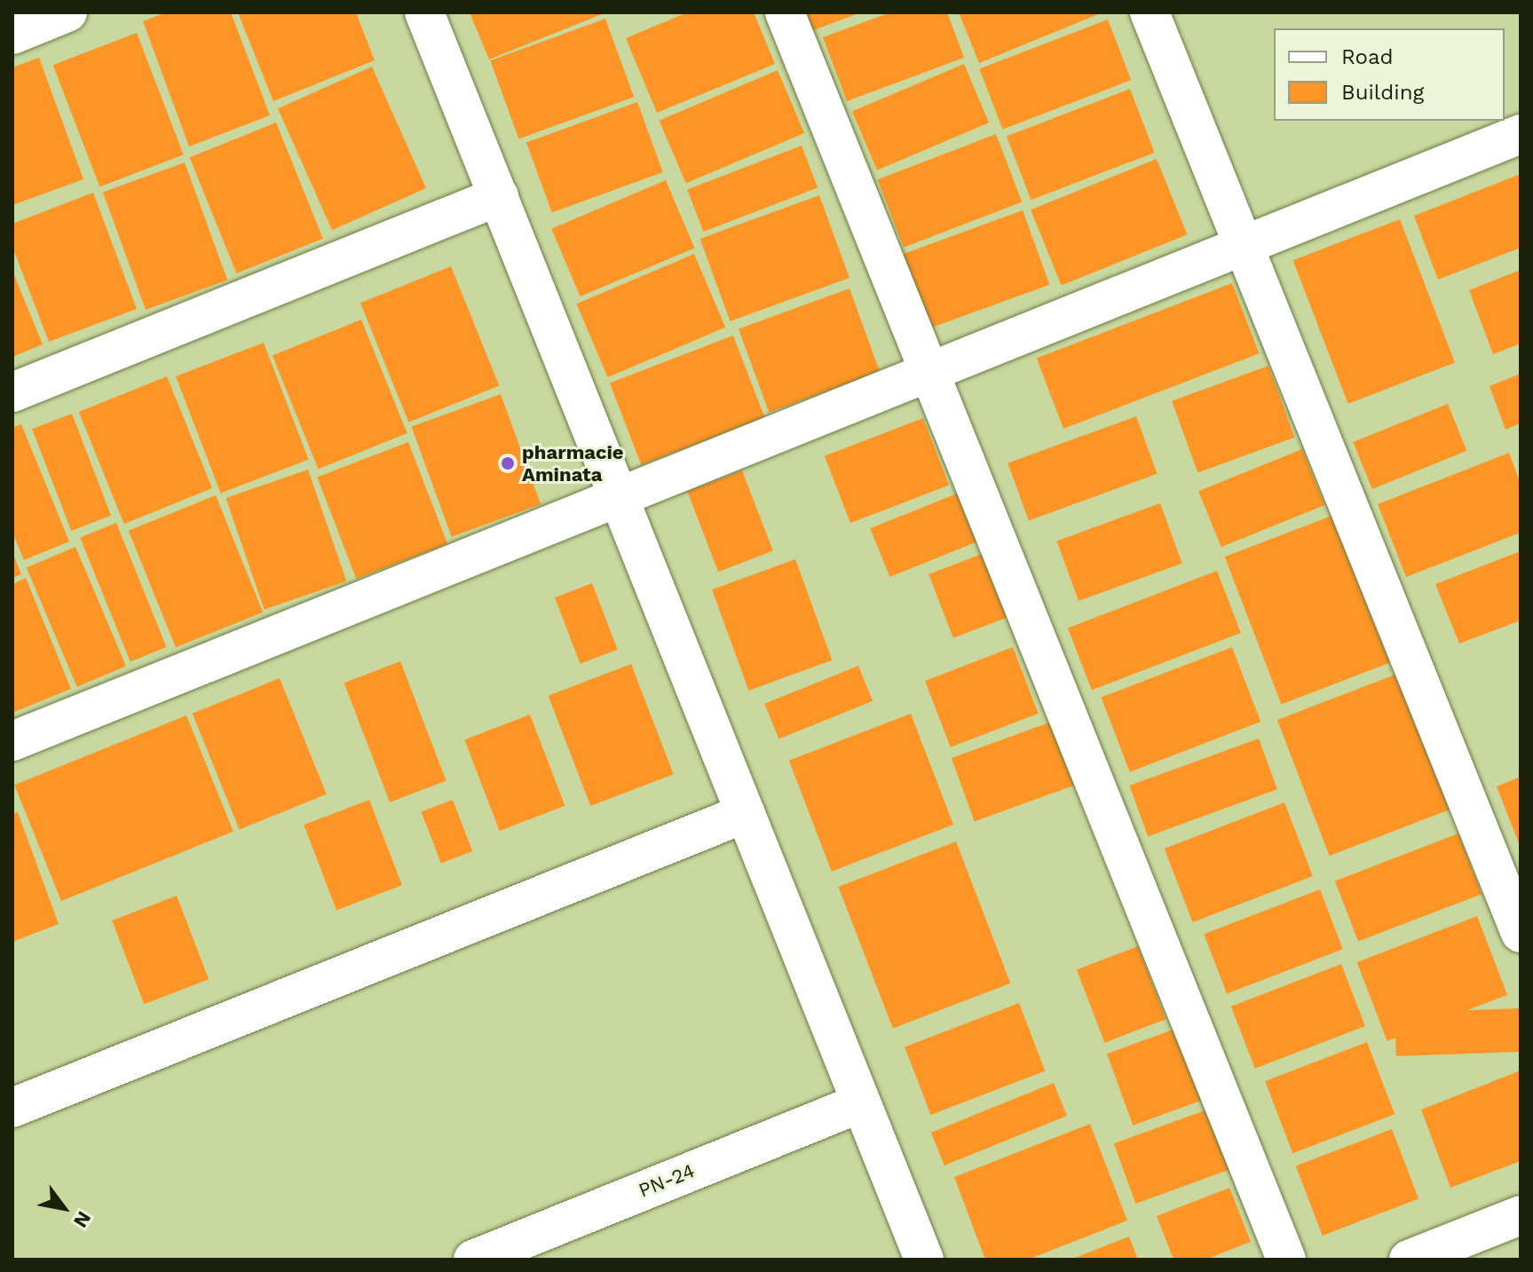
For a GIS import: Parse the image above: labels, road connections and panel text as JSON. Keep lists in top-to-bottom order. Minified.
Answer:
{"streets":{"street":["PN-24"]},"places":["pharmacie Aminata"],"legend":["Road","Building"],"north":"bottom right"}
